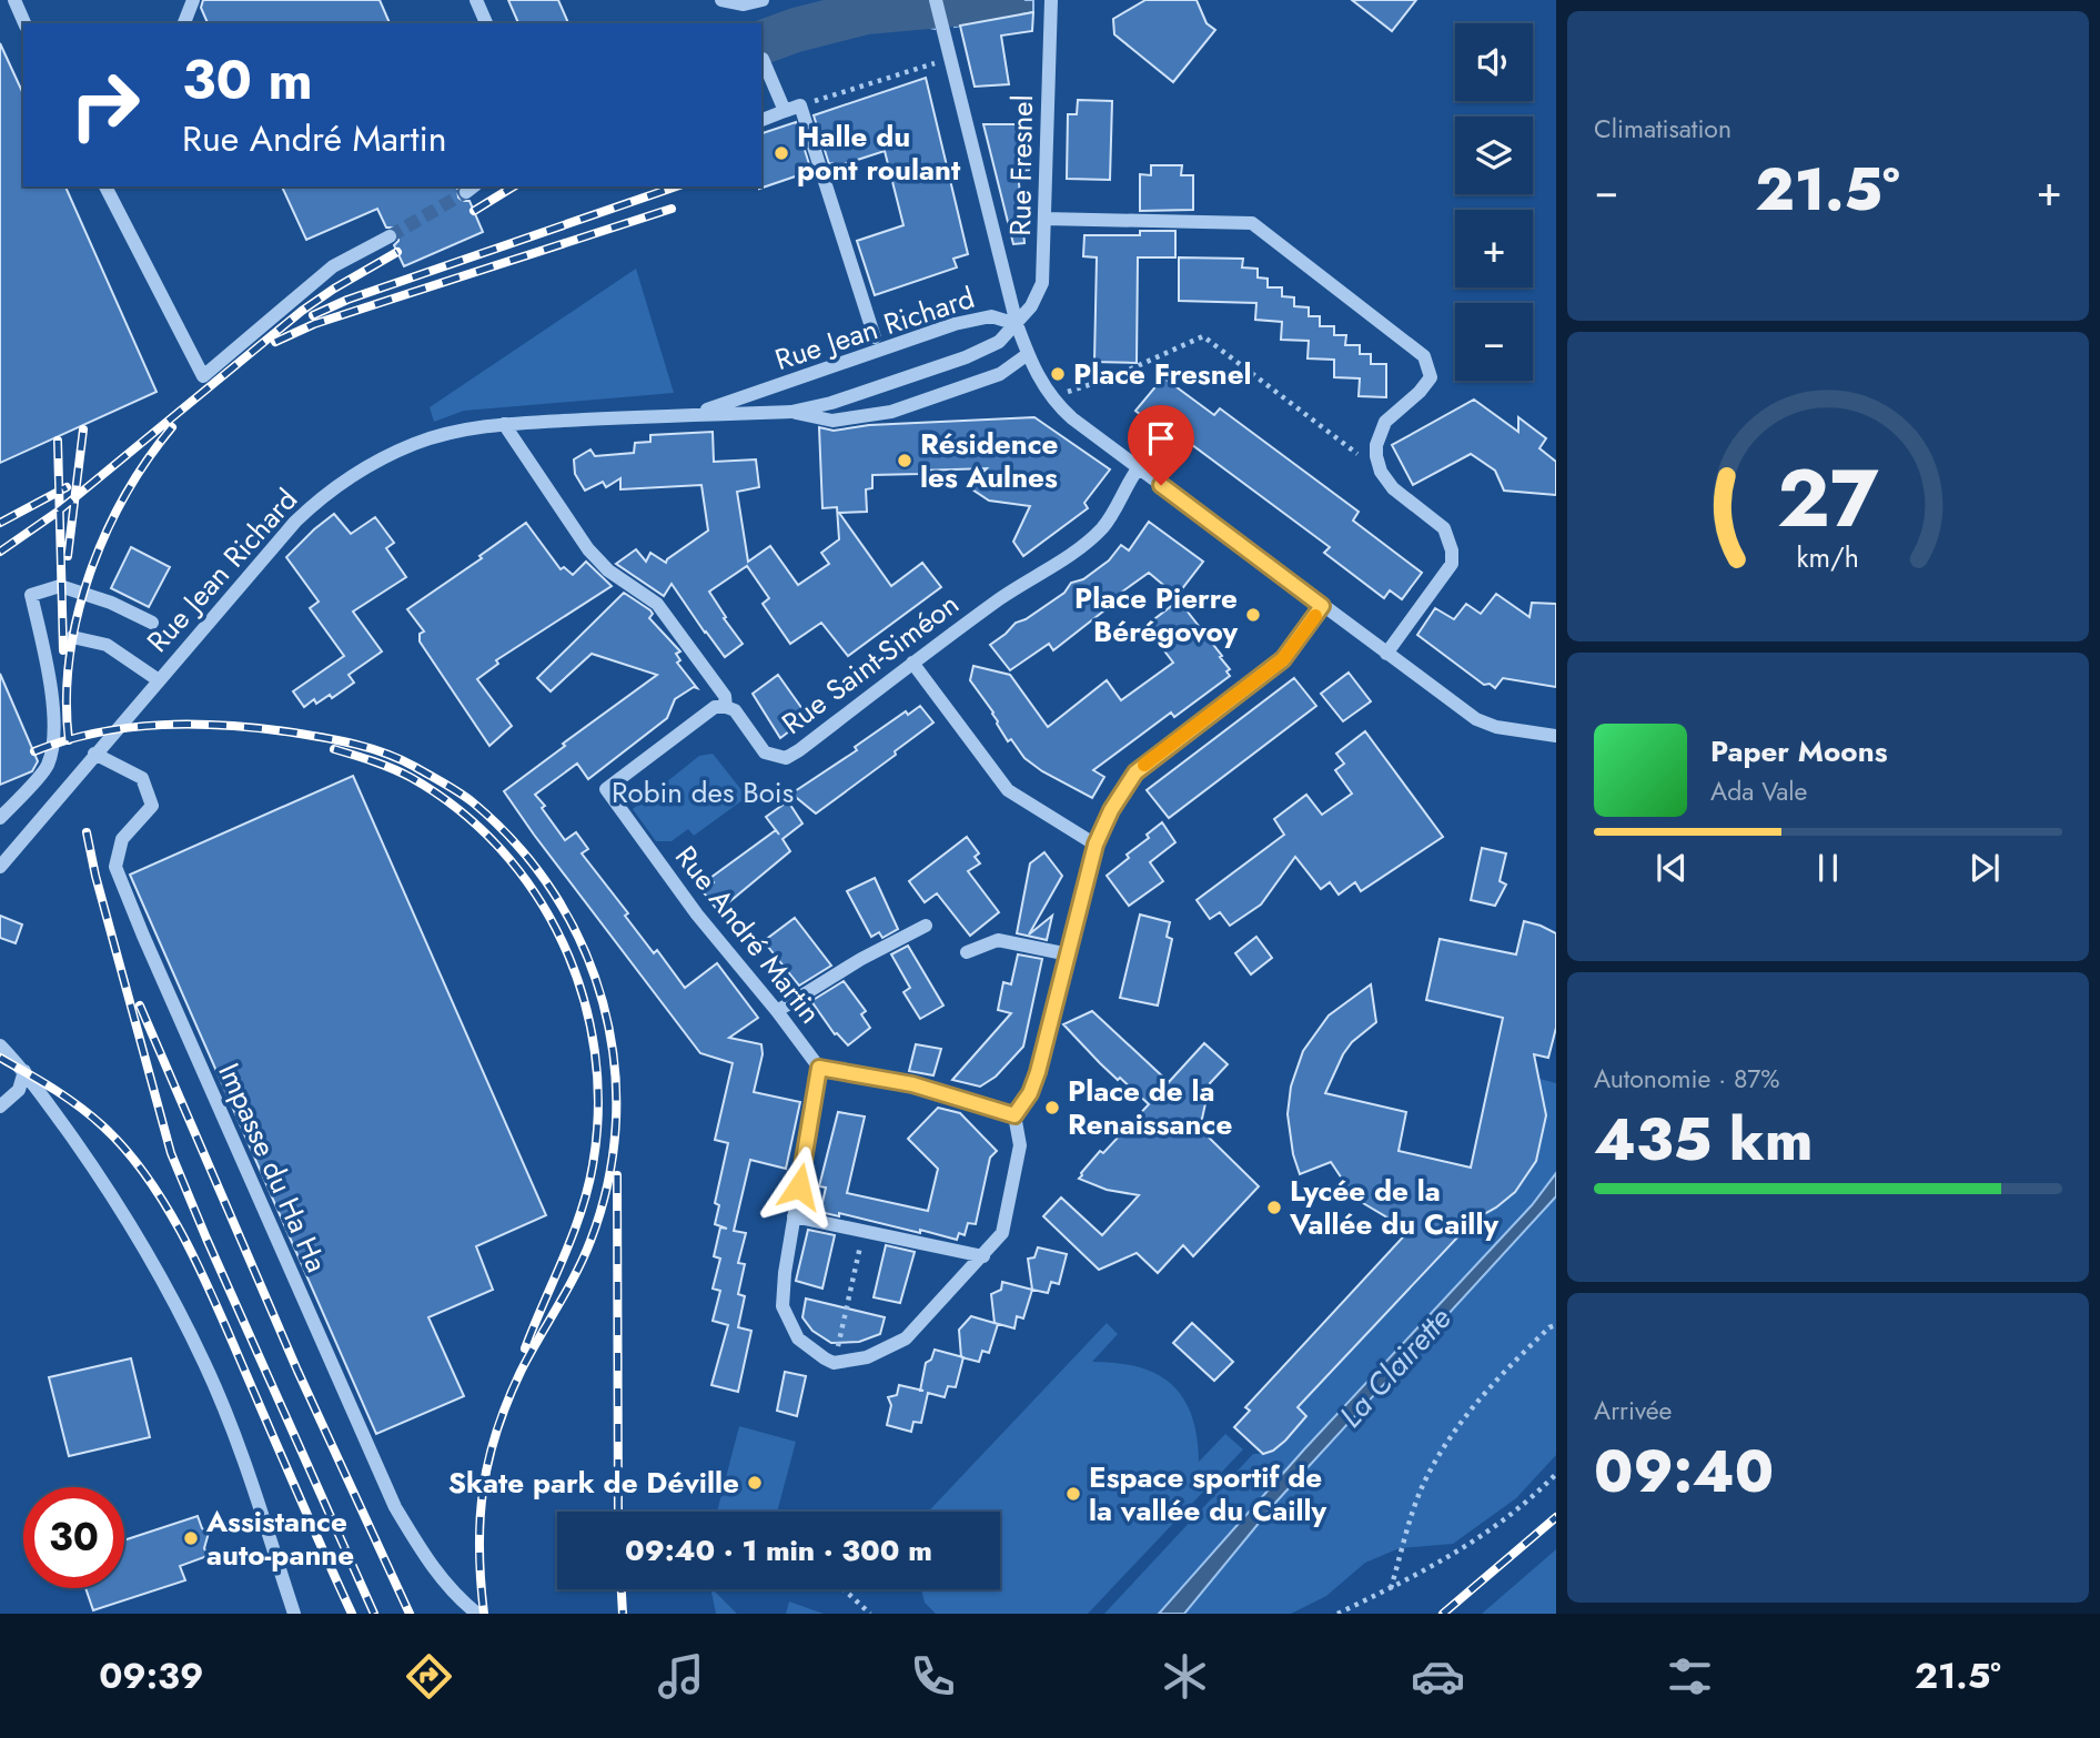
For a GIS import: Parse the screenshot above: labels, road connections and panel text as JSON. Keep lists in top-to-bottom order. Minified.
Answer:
{"streets":{"street":["Rue Fresnel","Rue Jean Richard","Rue Saint-Siméon","Rue André Martin","Impasse du Ha Ha"]},"crossings":[["Rue Fresnel","Rue Jean Richard"],["Rue Jean Richard","Rue Saint-Siméon"],["Rue Jean Richard","Impasse du Ha Ha"],["Rue Saint-Siméon","Rue André Martin"]],"water":["La Clairette"],"parks":["Robin des Bois"],"places":["Halle du pont roulant","Place Fresnel","Résidence les Aulnes","Place Pierre Bérégovoy","Place de la Renaissance","Lycée de la Vallée du Cailly","Skate park de Déville","Espace sportif de la vallée du Cailly","Assistance auto-panne"],"page":{"tile":["Climatisation",["Autonomie · 87%","435 km"],["Arrivée","09:40"]],"map_buttons":["+","−"],"turn":["30 m","Rue André Martin"],"heat":["−","21.5°","+"],"song":["Paper Moons","Ada Vale"],"limit":"30","trip":"09:40 · 1 min · 300 m","tabs":["09:39","21.5°"],"gauge":["27","km/h"]}}
